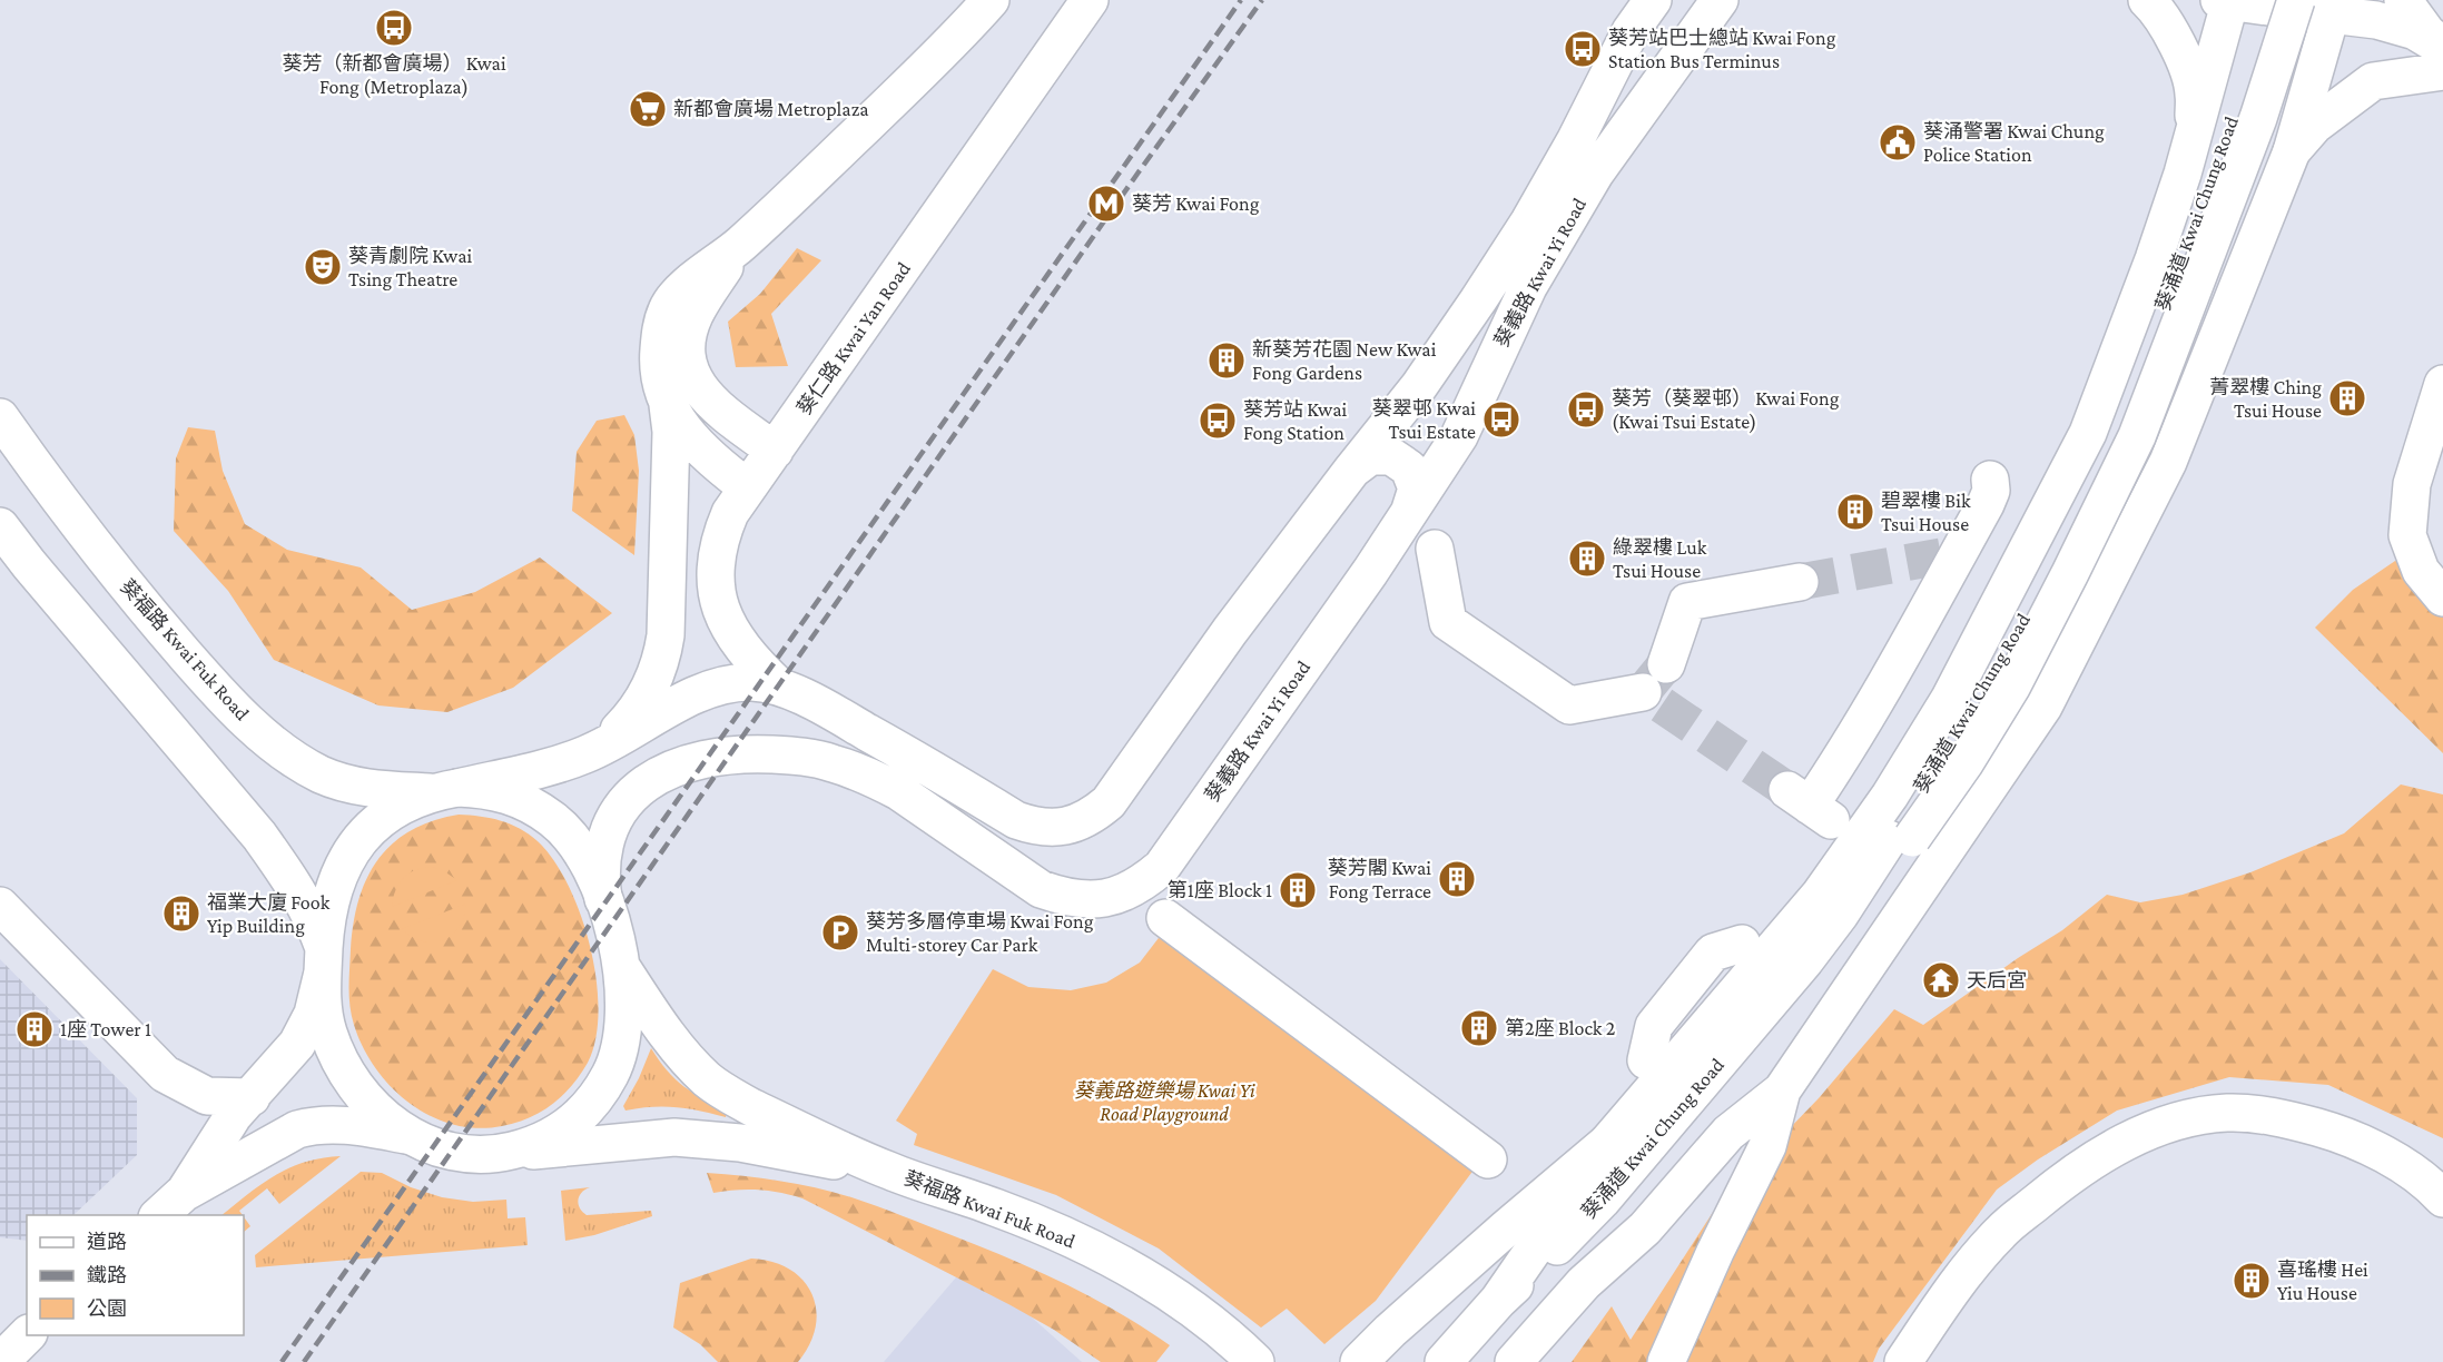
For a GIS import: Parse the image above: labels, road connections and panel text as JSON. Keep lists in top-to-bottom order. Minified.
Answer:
{"streets":{"main road":["葵涌道 Kwai Chung Road","葵義路 Kwai Yi Road","葵仁路 Kwai Yan Road","葵福路 Kwai Fuk Road"]},"crossings":[["葵義路 Kwai Yi Road","葵仁路 Kwai Yan Road"],["葵義路 Kwai Yi Road","葵福路 Kwai Fuk Road"]],"parks":["葵義路遊樂場 Kwai Yi Road Playground"],"places":{"bus stop":["葵芳（新都會廣場） Kwai Fong (Metroplaza)","葵芳站巴士總站 Kwai Fong Station Bus Terminus","葵芳（葵翠邨） Kwai Fong (Kwai Tsui Estate)","葵翠邨 Kwai Tsui Estate","葵芳站 Kwai Fong Station"],"supermarket":["新都會廣場 Metroplaza"],"public building":["葵涌警署 Kwai Chung Police Station"],"metro station":["葵芳 Kwai Fong"],"theatre":["葵青劇院 Kwai Tsing Theatre"],"building":["新葵芳花園 New Kwai Fong Gardens","菁翠樓 Ching Tsui House","碧翠樓 Bik Tsui House","綠翠樓 Luk Tsui House","葵芳閣 Kwai Fong Terrace","第1座 Block 1","福業大廈 Fook Yip Building","第2座 Block 2","1座 Tower 1","喜瑤樓 Hei Yiu House"],"parking":["葵芳多層停車場 Kwai Fong Multi-storey Car Park"],"temple":["天后宮"]},"legend":["道路","鐵路","公園"]}
